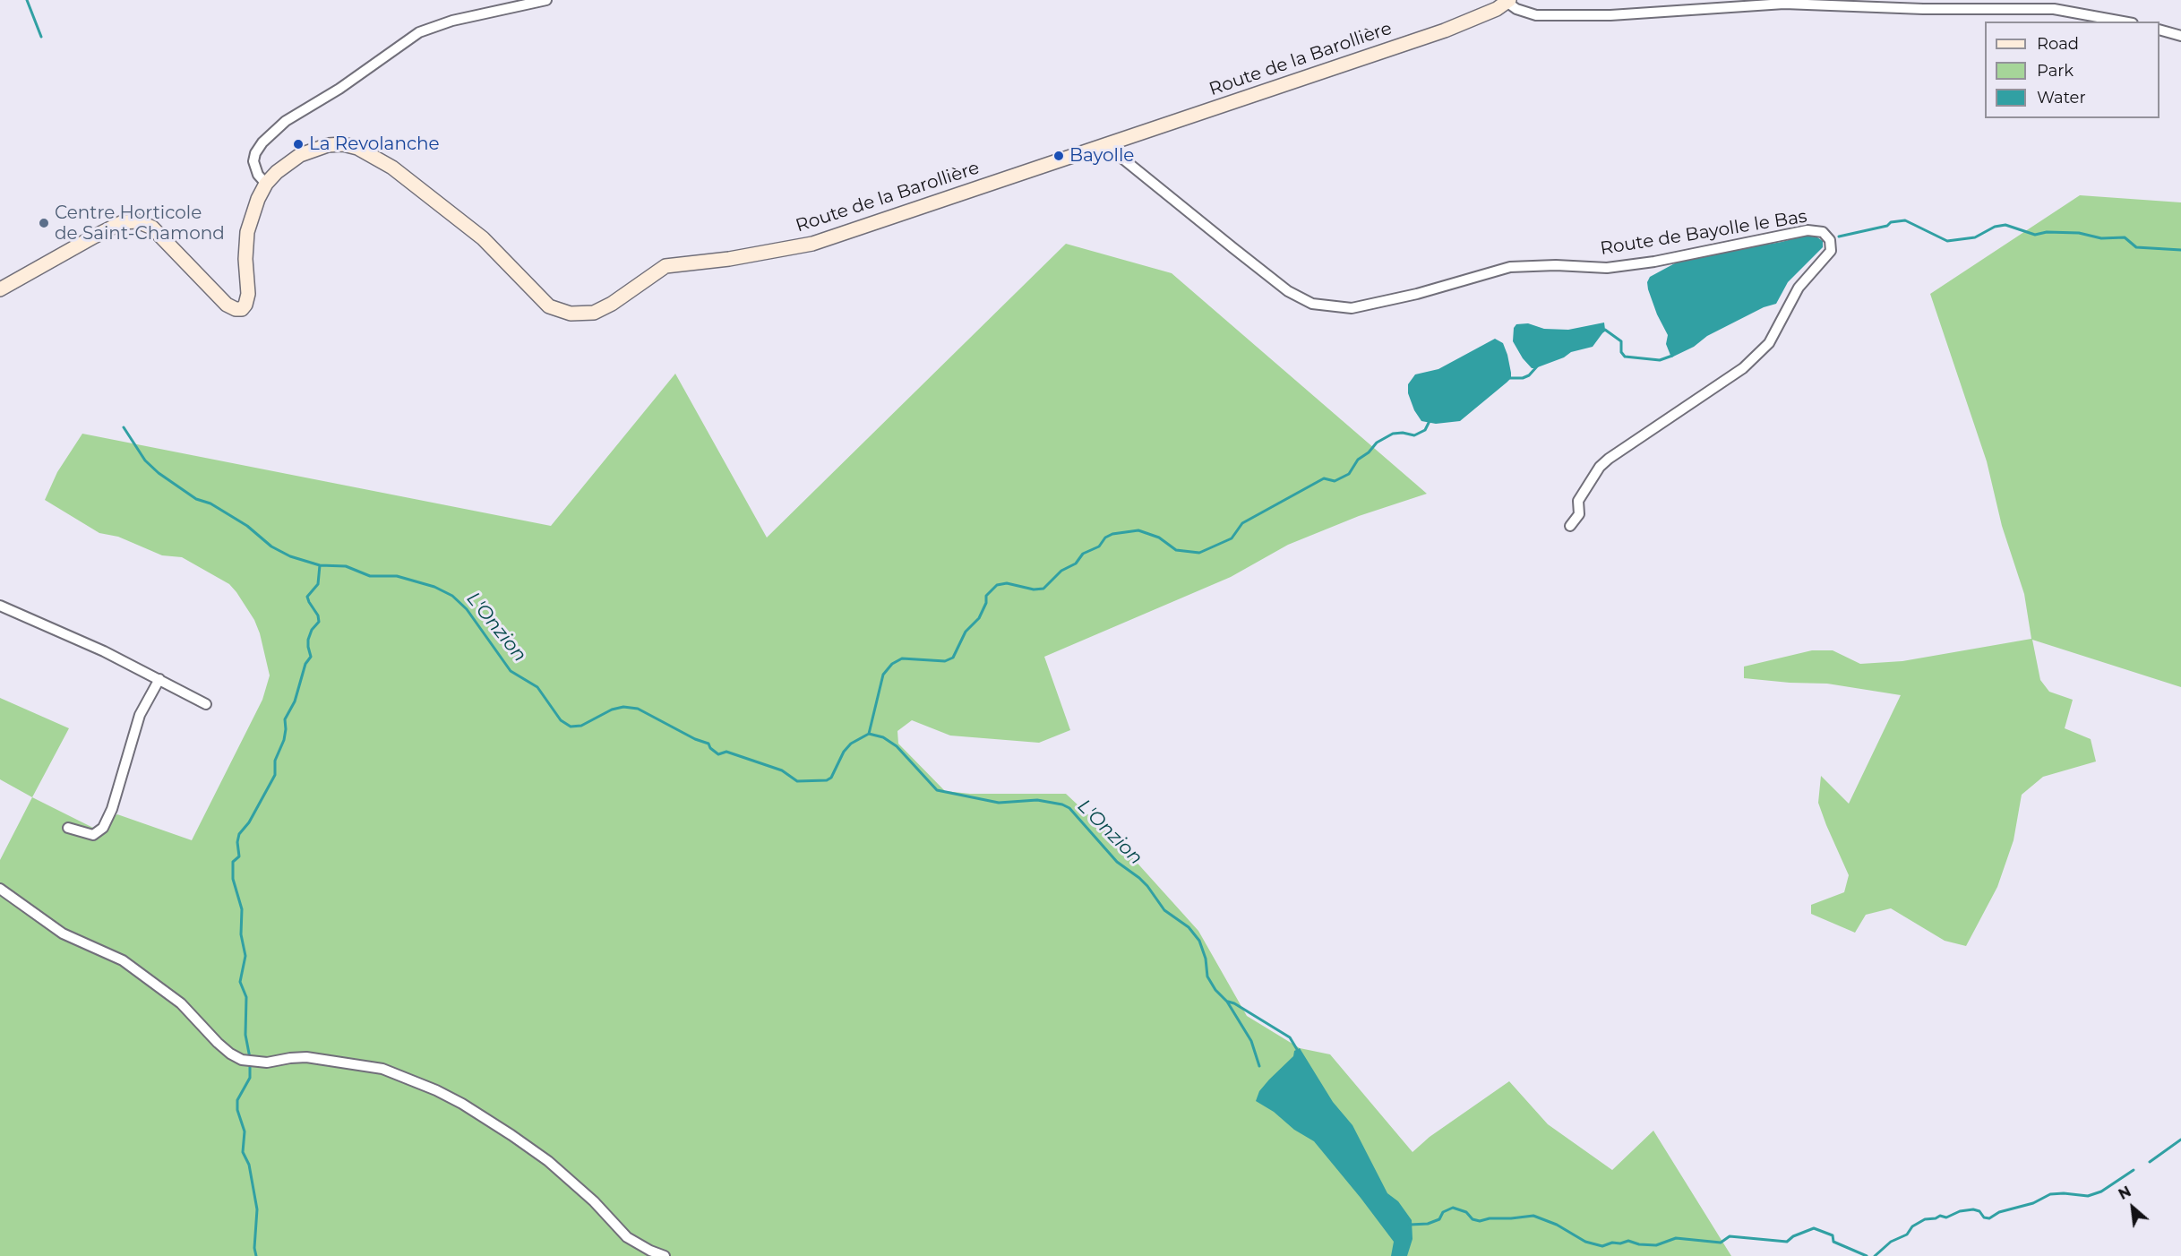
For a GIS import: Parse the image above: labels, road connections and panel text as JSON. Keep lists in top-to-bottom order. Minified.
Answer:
{"streets":{"main road":["Route de la Barollière"],"street":["Route de Bayolle le Bas"]},"crossings":[["Route de la Barollière","Route de Bayolle le Bas"]],"water":["L'Onzion"],"places":["La Revolanche","Bayolle","Centre Horticole de Saint-Chamond"],"legend":["Road","Park","Water"],"north":"top left"}
